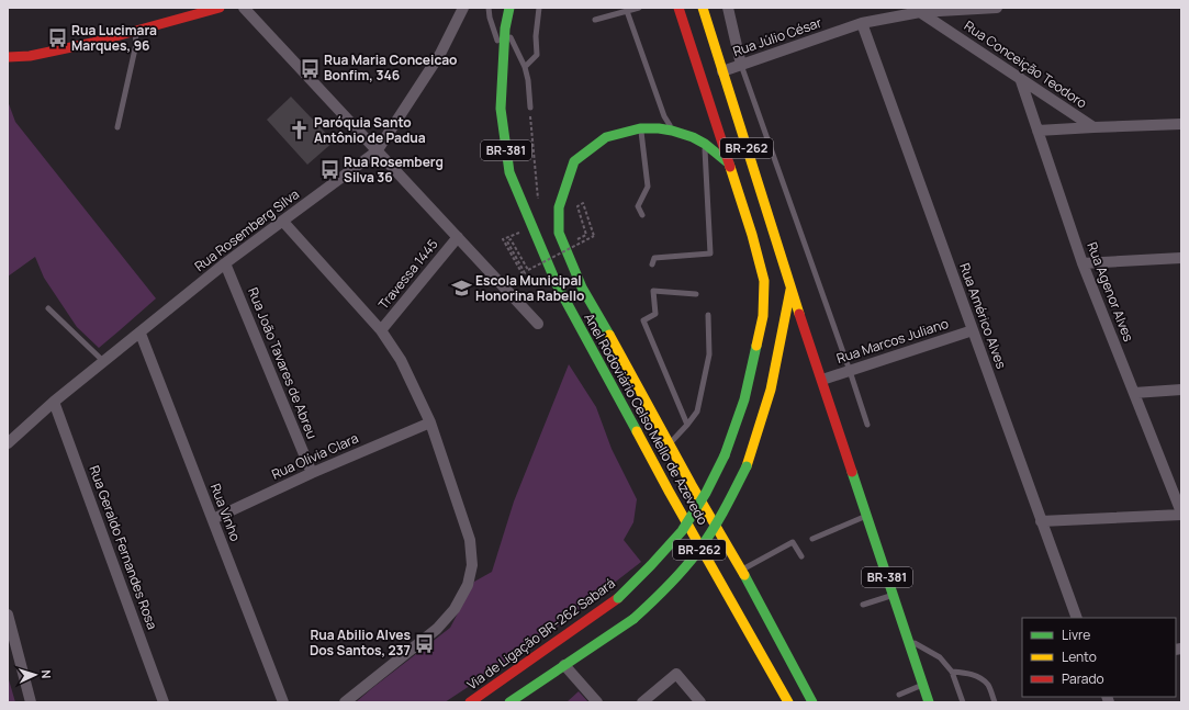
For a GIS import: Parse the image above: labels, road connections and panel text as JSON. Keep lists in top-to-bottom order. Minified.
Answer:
{"streets":{"main road":["BR-262","BR-381","Anel Rodoviário Celso Mello de Azevedo","Via de Ligação BR-262 Sabará"],"street":["Rua Júlio César","Rua Conceição Teodoro","Rua Rosemberg Silva","Travessa 1445","Rua Agenor Alves","Rua Américo Alves","Rua Marcos Juliano","Rua João Tavares de Abreu","Rua Olívia Clara","Rua Vinho","Rua Geraldo Fernandes Rosa"]},"crossings":[["Rua Júlio César","Rua Conceição Teodoro"],["Rua Júlio César","BR-262"],["Rua Júlio César","Rua Américo Alves"],["Rua Conceição Teodoro","Rua Agenor Alves"],["BR-262","BR-381"],["BR-381","Rua Marcos Juliano"],["Rua Rosemberg Silva","Rua João Tavares de Abreu"],["Rua Rosemberg Silva","Rua Vinho"],["Rua Rosemberg Silva","Rua Geraldo Fernandes Rosa"],["Rua Américo Alves","Rua Marcos Juliano"],["Rua João Tavares de Abreu","Rua Olívia Clara"],["Rua Olívia Clara","Rua Vinho"]],"places":{"bus stop":["Rua Lucimara Marques, 96","Rua Maria Conceicao Bonfim, 346","Rua Rosemberg Silva 36","Rua Abilio Alves Dos Santos, 237"],"church":["Paróquia Santo Antônio de Padua"],"school or university":["Escola Municipal Honorina Rabello"]},"legend":["Livre","Lento","Parado"],"north":"right"}
